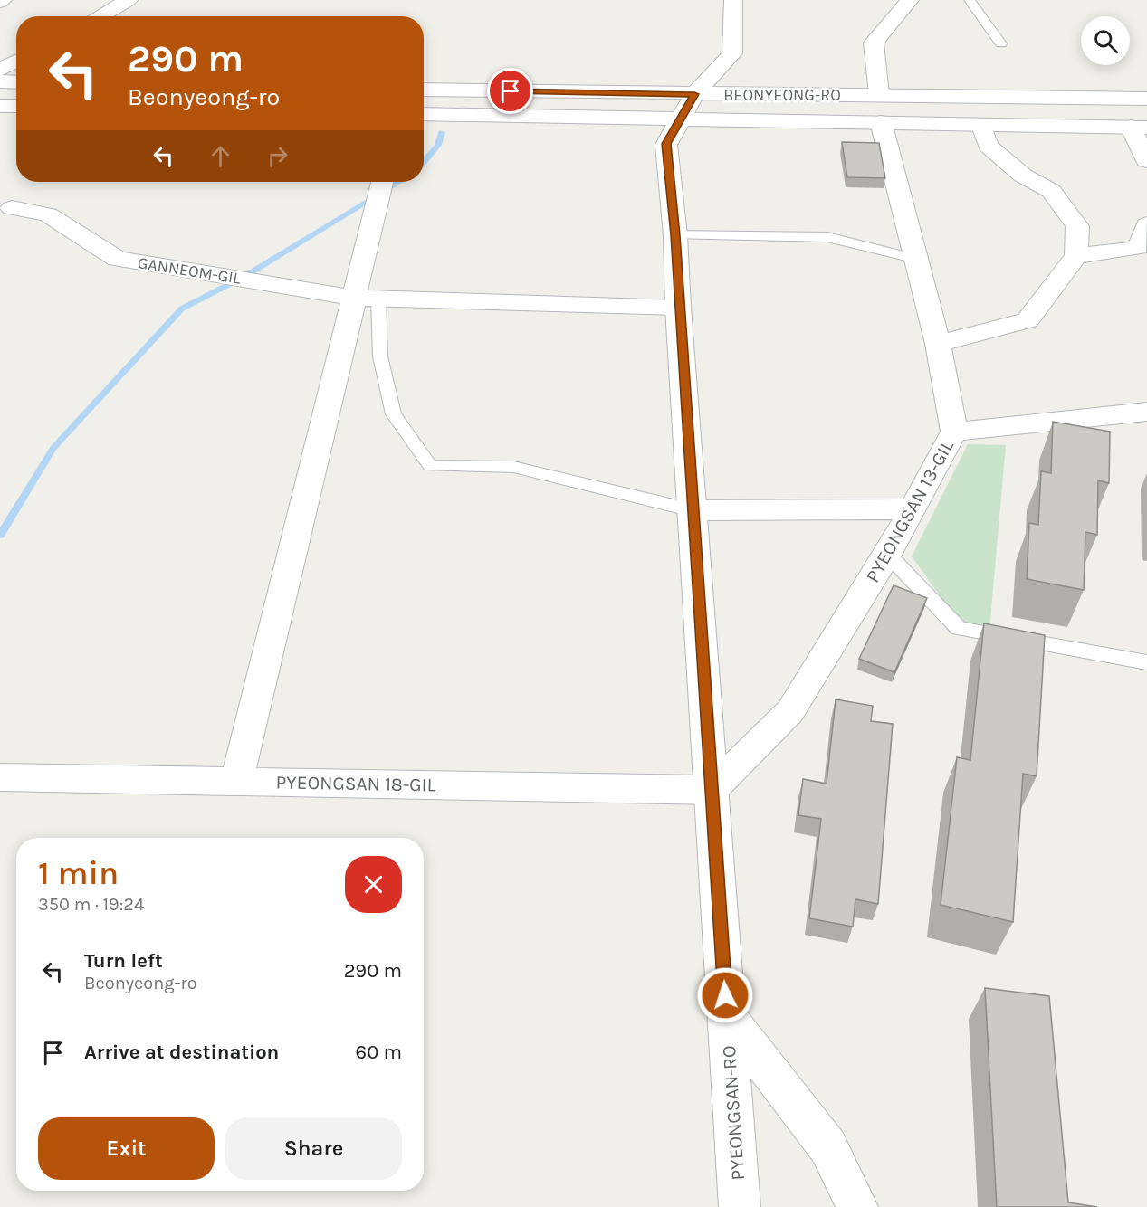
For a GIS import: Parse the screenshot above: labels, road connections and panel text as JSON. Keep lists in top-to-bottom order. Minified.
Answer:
{"streets":{"street":["BEONYEONG-RO","GANNEOM-GIL","PYEONGSAN 13-GIL","PYEONGSAN 18-GIL","PYEONGSAN-RO"]},"crossings":[["BEONYEONG-RO","PYEONGSAN-RO"],["GANNEOM-GIL","PYEONGSAN-RO"],["PYEONGSAN 13-GIL","PYEONGSAN 18-GIL"],["PYEONGSAN 13-GIL","PYEONGSAN-RO"],["PYEONGSAN 18-GIL","PYEONGSAN-RO"]],"page":{"turn":["290 m","Beonyeong-ro"],"heading":["1 min","350 m · 19:24"],"list":[{"name":"Turn left","note":"Beonyeong-ro","value":"290 m"},{"name":"Arrive at destination","value":"60 m"}],"buttons":["Exit","Share"]}}
